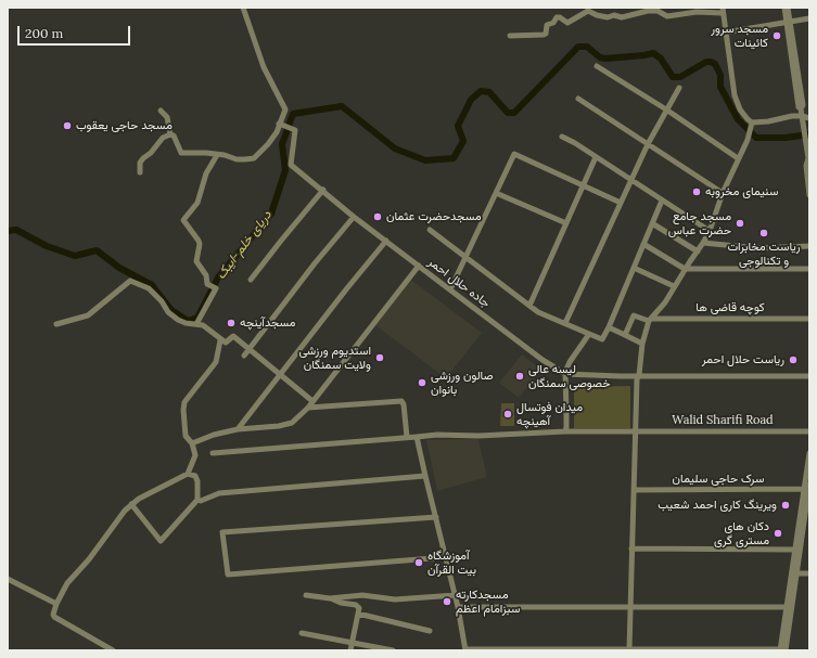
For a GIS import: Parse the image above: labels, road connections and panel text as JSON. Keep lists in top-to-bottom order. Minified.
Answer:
{"streets":{"street":["جاده حلال احمر","کوچه قاضی ها","Walid Sharifi Road","سرک حاجی سلیمان"]},"water":["دریای خلم-ایبک"],"places":["مسجد سرور کائینات","مسجد حاجی یعقوب","سنیمای مخروبه","مسجدحضرت عثمان","مسجد جامع حضرت عباس","ریاست مخابرات و تکنالوجی","مسجدآینچه","استدیوم ورزشی ولایت سمنگان","ریاست حلال احمر","لیسه عالی خصوصی سمنگان","صالون ورزشی بانوان","میدان فوتسال آهینچه","ویرینگ کاری احمد شعیب","دکان های مستری گری","آموزشگاه بیت القرآن","مسجدکارته سبزامام اعظم"],"scale_bar":"200 m"}
